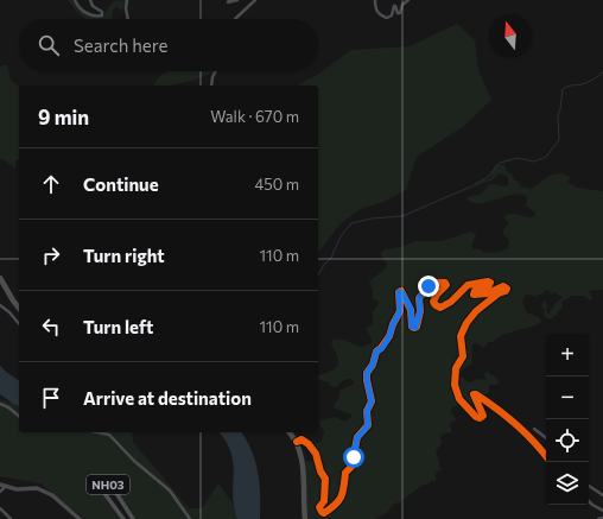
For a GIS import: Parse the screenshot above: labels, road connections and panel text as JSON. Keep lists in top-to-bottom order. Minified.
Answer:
{"streets":{"main road":["NH03"]},"north":"top","page":{"search":"Search here","heading":["9 min","Walk · 670 m"],"list":[["Continue","450 m"],["Turn right","110 m"],["Turn left","110 m"],"Arrive at destination"],"map_buttons":["+","−"]}}
